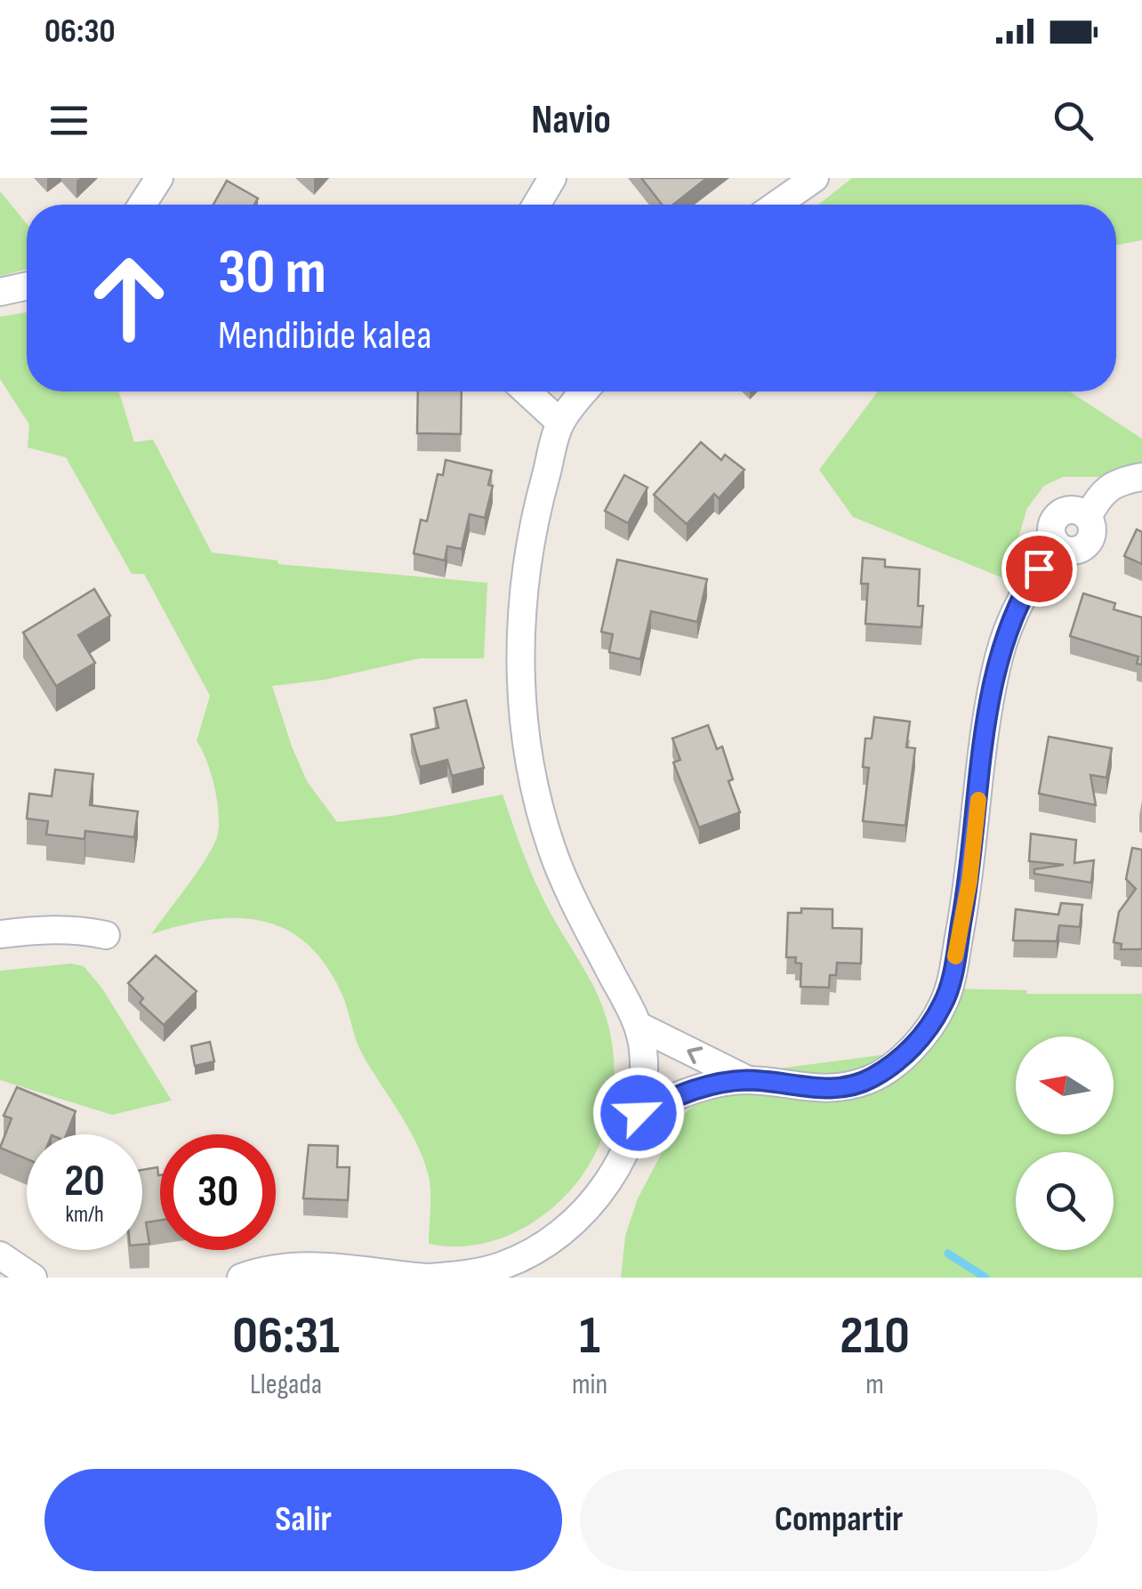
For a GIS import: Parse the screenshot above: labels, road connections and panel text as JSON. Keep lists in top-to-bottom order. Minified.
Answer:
{"north":"left","page":{"status":"06:30","header":"Navio","turn":["30 m","Mendibide kalea"],"speed":"20 km/h","limit":"30","eta":["06:31","Llegada","1","min","210","m"],"buttons":["Salir","Compartir"]}}
